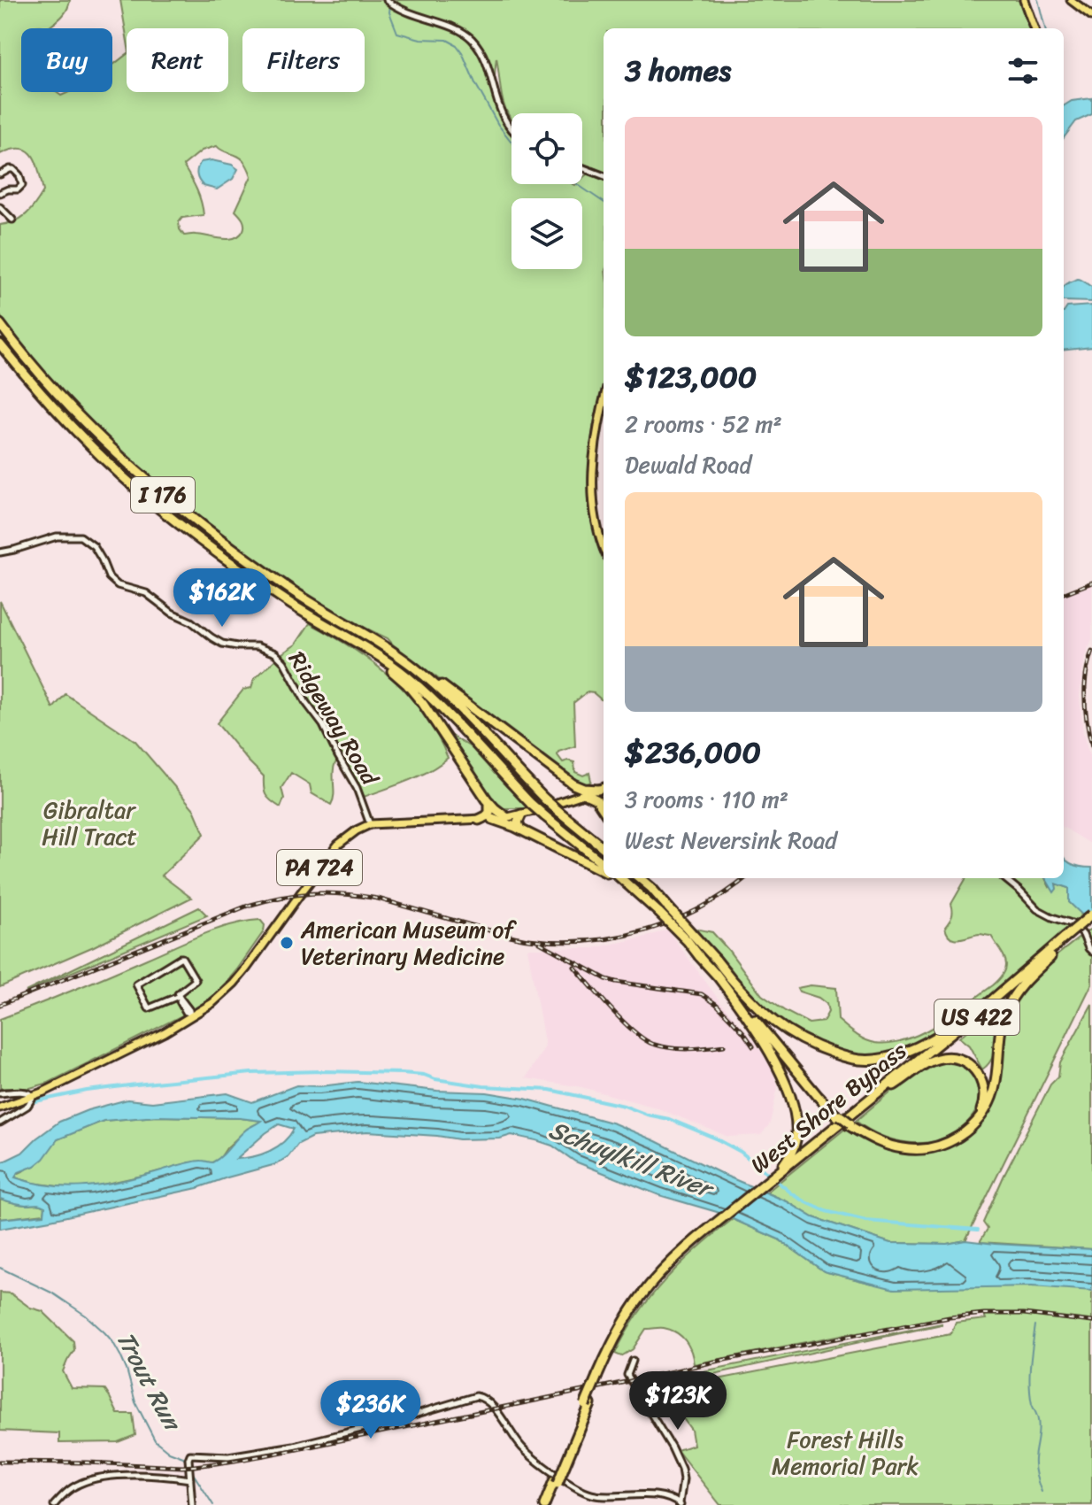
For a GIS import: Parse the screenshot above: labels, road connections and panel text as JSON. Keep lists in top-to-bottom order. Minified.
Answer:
{"streets":{"highway":["I 176","US 422","West Shore Bypass"],"main road":["PA 724"],"street":["Ridgeway Road"]},"crossings":[["Ridgeway Road","PA 724"]],"water":["Schuylkill River","Trout Run"],"parks":["Gibraltar Hill Tract","Forest Hills Memorial Park"],"places":["American Museum of Veterinary Medicine"],"page":{"chip":["Buy","Rent","Filters"],"heading":"3 homes","list":[{"name":"$123,000","note":"2 rooms · 52 m² · Dewald Road"},{"name":"$236,000","note":"3 rooms · 110 m² · West Neversink Road"}],"price":["$162K","$123K","$236K"]}}
